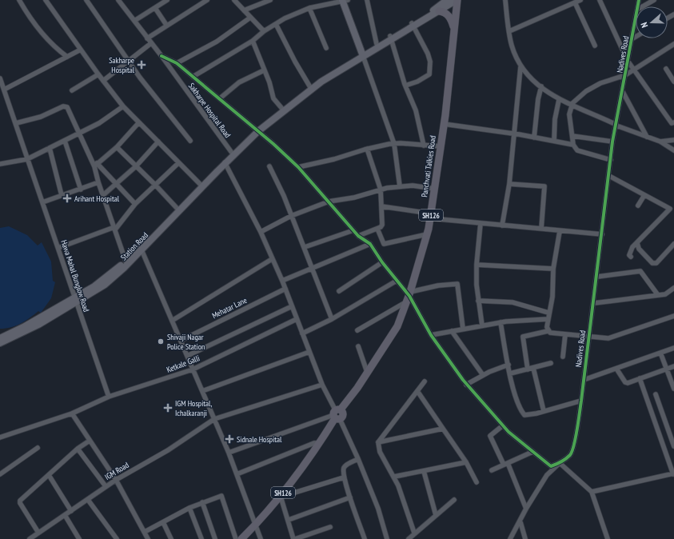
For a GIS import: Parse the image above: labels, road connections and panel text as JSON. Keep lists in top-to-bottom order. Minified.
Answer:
{"streets":{"main road":["Panchvati Talkies Road","SH126","Station Road"],"street":["Nadives Road","Sakharpe Hospital Road","Hawa Mahal Bunglow Road","Mehatar Lane","Ketkale Galli","IGM Road"]},"crossings":[["Sakharpe Hospital Road","Station Road"],["Panchvati Talkies Road","SH126"],["Station Road","Hawa Mahal Bunglow Road"],["Hawa Mahal Bunglow Road","Ketkale Galli"]],"places":{"health":["Sakharpe Hospital","Arihant Hospital","IGM Hospital, Ichalkaranji","Sidnale Hospital"],"other":["Shivaji Nagar Police Station"]},"north":"left"}
